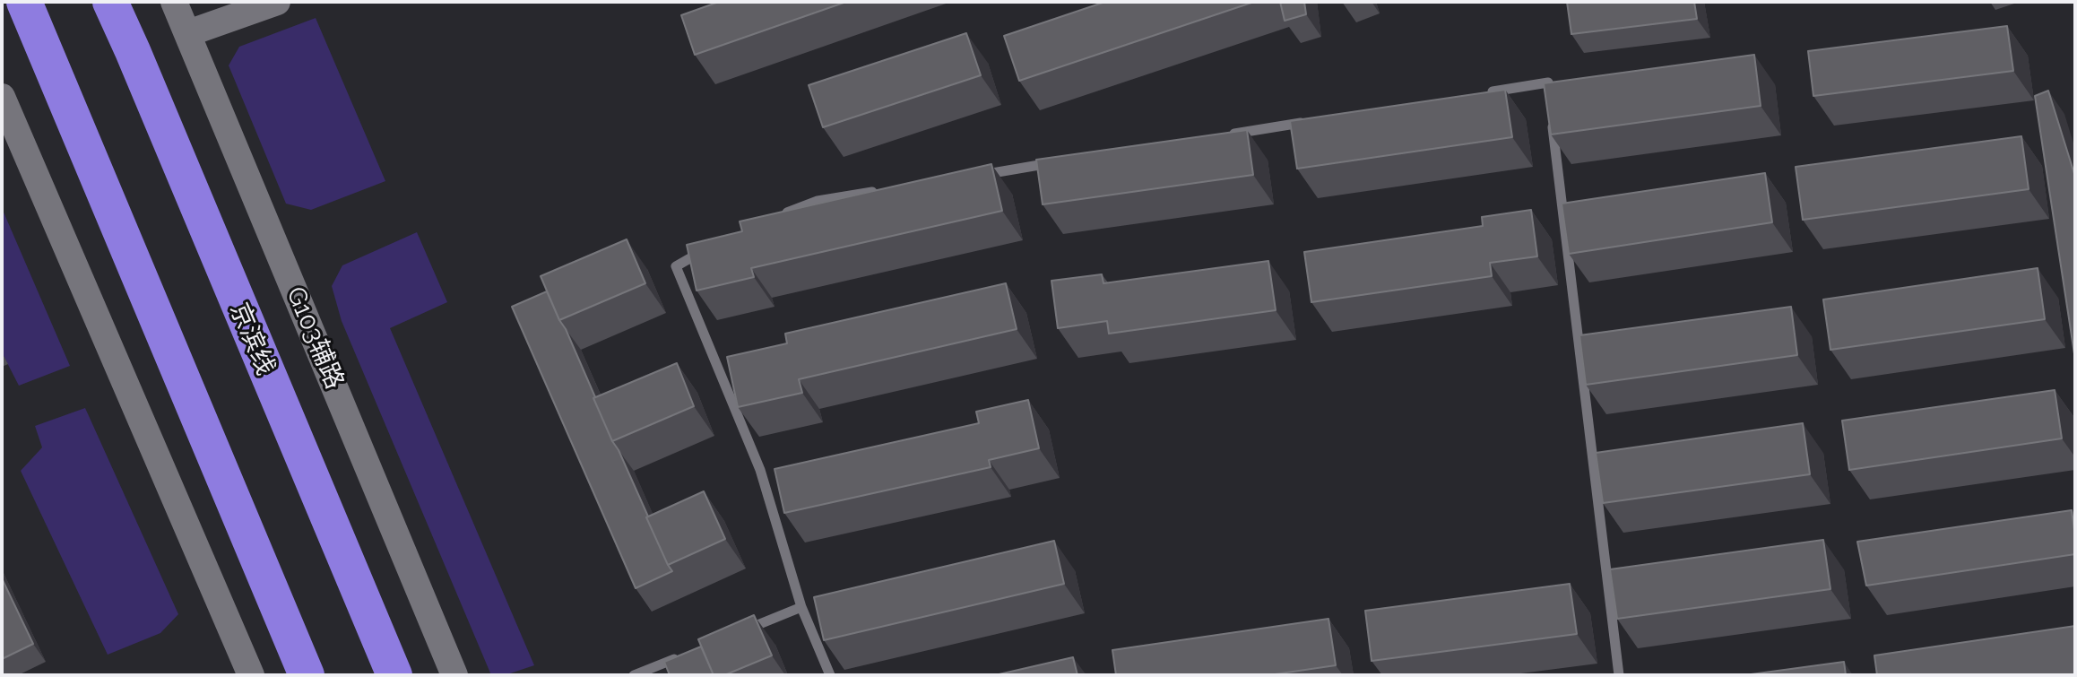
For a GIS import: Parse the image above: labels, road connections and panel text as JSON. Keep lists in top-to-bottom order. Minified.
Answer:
{"streets":{"highway":["京滨线"],"street":["G103辅路"]}}
